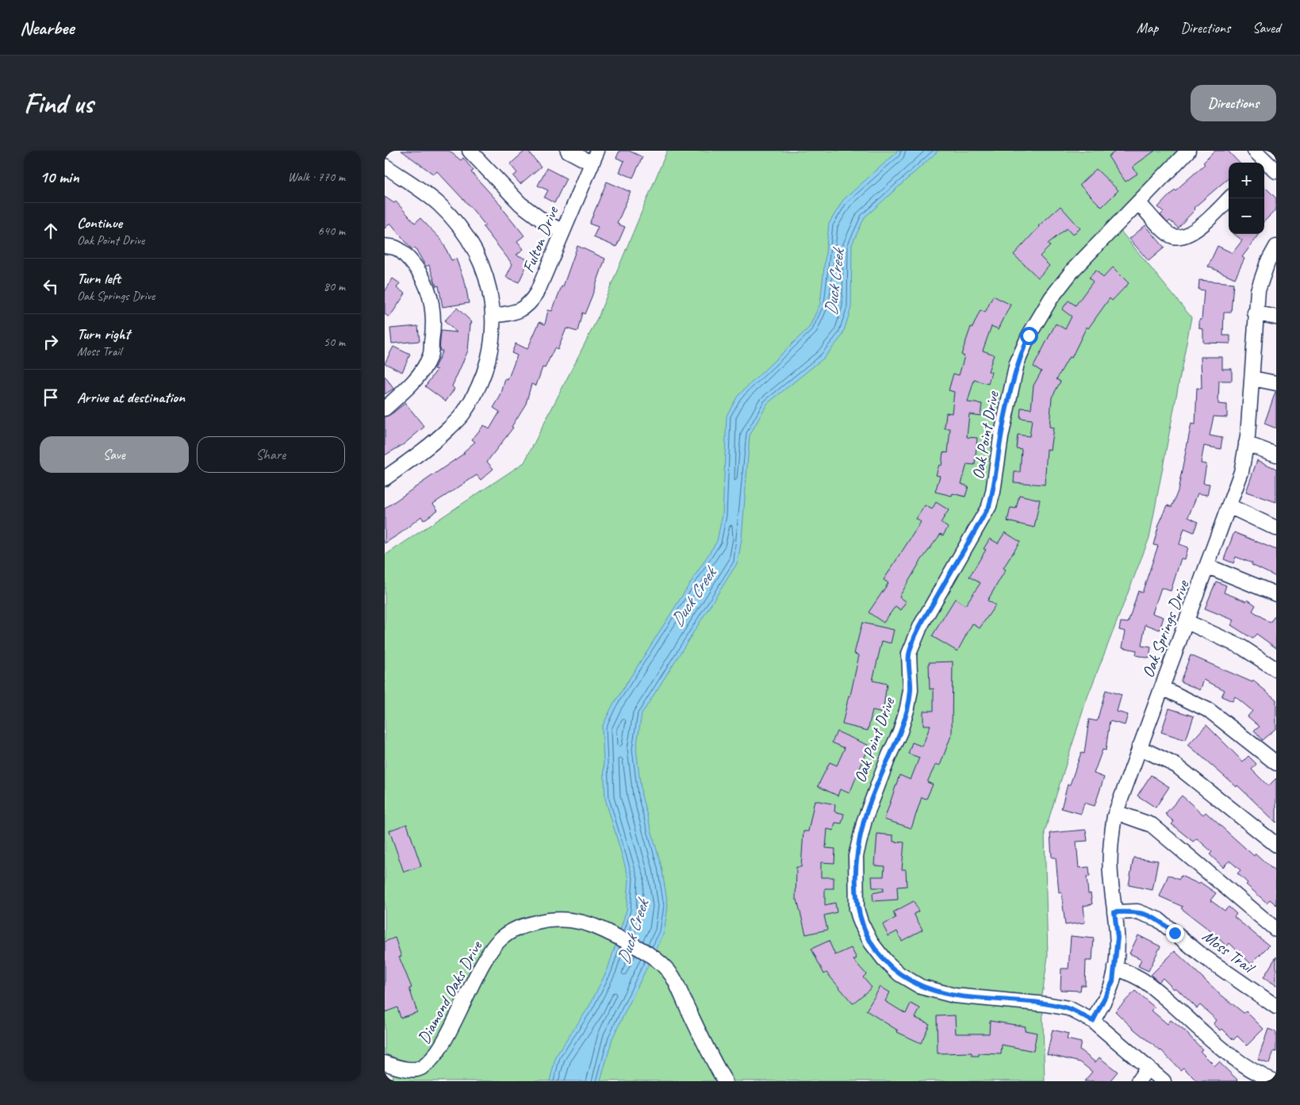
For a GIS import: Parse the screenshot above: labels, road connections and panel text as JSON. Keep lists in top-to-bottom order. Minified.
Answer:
{"streets":{"street":["Fulton Drive","Oak Point Drive","Oak Springs Drive","Moss Trail","Diamond Oaks Drive"]},"crossings":[["Oak Point Drive","Oak Springs Drive"],["Oak Springs Drive","Moss Trail"]],"water":["Duck Creek"],"page":{"header":"Nearbee","nav":["Map","Directions","Saved"],"buttons":["Directions",["Save","Share"]],"title":"Find us","heading":["10 min","Walk · 770 m"],"map_buttons":["+","−"],"list":[["Continue","Oak Point Drive","640 m"],["Turn left","Oak Springs Drive","80 m"],["Turn right","Moss Trail","50 m"],"Arrive at destination"]}}
